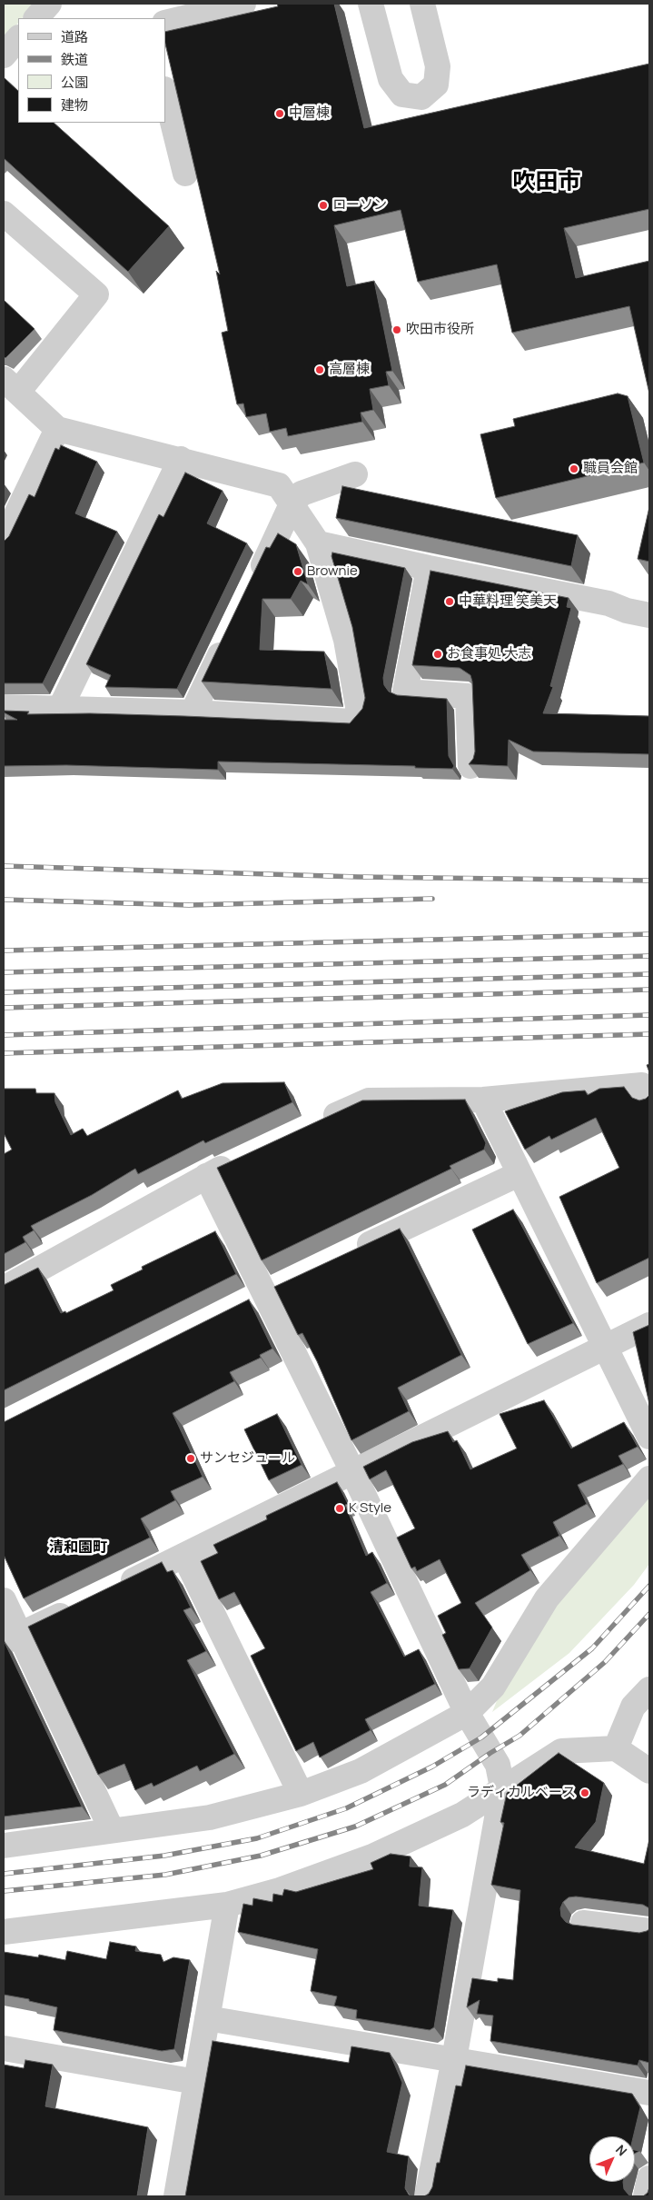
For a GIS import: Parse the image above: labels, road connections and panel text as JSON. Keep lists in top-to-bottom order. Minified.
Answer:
{"districts":["吹田市","清和園町"],"places":["中層棟","ローソン","吹田市役所","高層棟","職員会館","Brownie","中華料理 笑美天","お食事処 大志","サンセジュール","K Style","ラディカルベース"],"legend":["道路","鉄道","公園","建物"],"north":"top right"}
